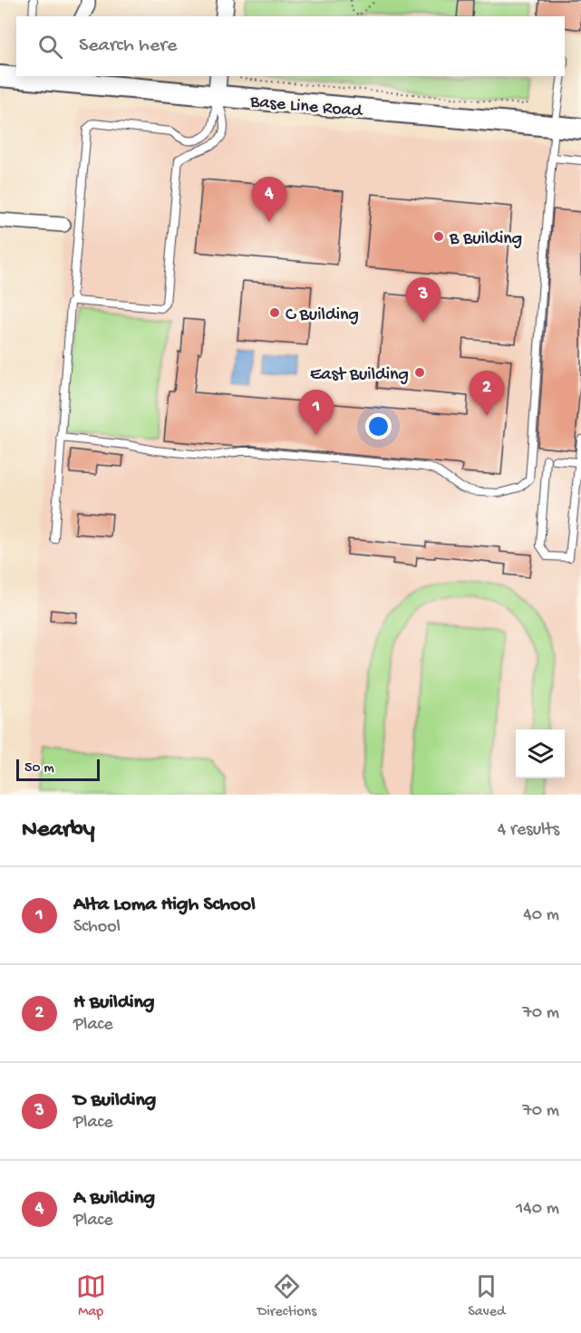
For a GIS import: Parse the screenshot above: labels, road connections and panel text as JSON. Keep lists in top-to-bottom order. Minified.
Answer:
{"streets":{"main road":["Base Line Road"]},"places":["B Building","C Building","East Building"],"scale_bar":"50 m","page":{"search":"Search here","pins":["4","3","2","1"],"scale":"50 m","heading":["Nearby","4 results"],"list":[{"mark":"1","name":"Alta Loma High School","note":"School","value":"40 m"},{"mark":"2","name":"H Building","note":"Place","value":"70 m"},{"mark":"3","name":"D Building","note":"Place","value":"70 m"},{"mark":"4","name":"A Building","note":"Place","value":"140 m"}],"nav":["Map","Directions","Saved"]}}
